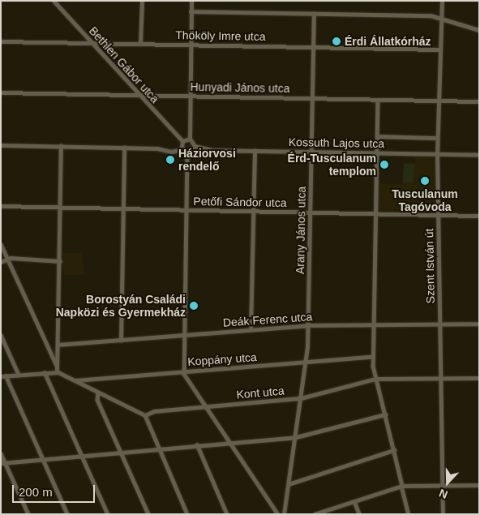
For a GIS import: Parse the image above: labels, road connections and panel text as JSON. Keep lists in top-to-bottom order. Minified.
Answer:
{"streets":{"street":["Thököly Imre utca","Bethlen Gábor utca","Hunyadi János utca","Kossuth Lajos utca","Petőfi Sándor utca","Arany János utca","Szent István út","Deák Ferenc utca","Koppány utca","Kont utca"]},"crossings":[["Thököly Imre utca","Bethlen Gábor utca"],["Thököly Imre utca","Arany János utca"],["Thököly Imre utca","Szent István út"],["Bethlen Gábor utca","Hunyadi János utca"],["Hunyadi János utca","Arany János utca"],["Hunyadi János utca","Szent István út"],["Kossuth Lajos utca","Arany János utca"],["Kossuth Lajos utca","Szent István út"],["Petőfi Sándor utca","Arany János utca"],["Petőfi Sándor utca","Szent István út"],["Arany János utca","Deák Ferenc utca"],["Arany János utca","Koppány utca"],["Arany János utca","Kont utca"],["Szent István út","Deák Ferenc utca"],["Szent István út","Kont utca"]],"places":["Érdi Állatkórház","Háziorvosi rendelő","Érd-Tusculanum templom","Tusculanum Tagóvoda","Borostyán Családi Napközi és Gyermekház"],"scale_bar":"200 m","north":"bottom"}
